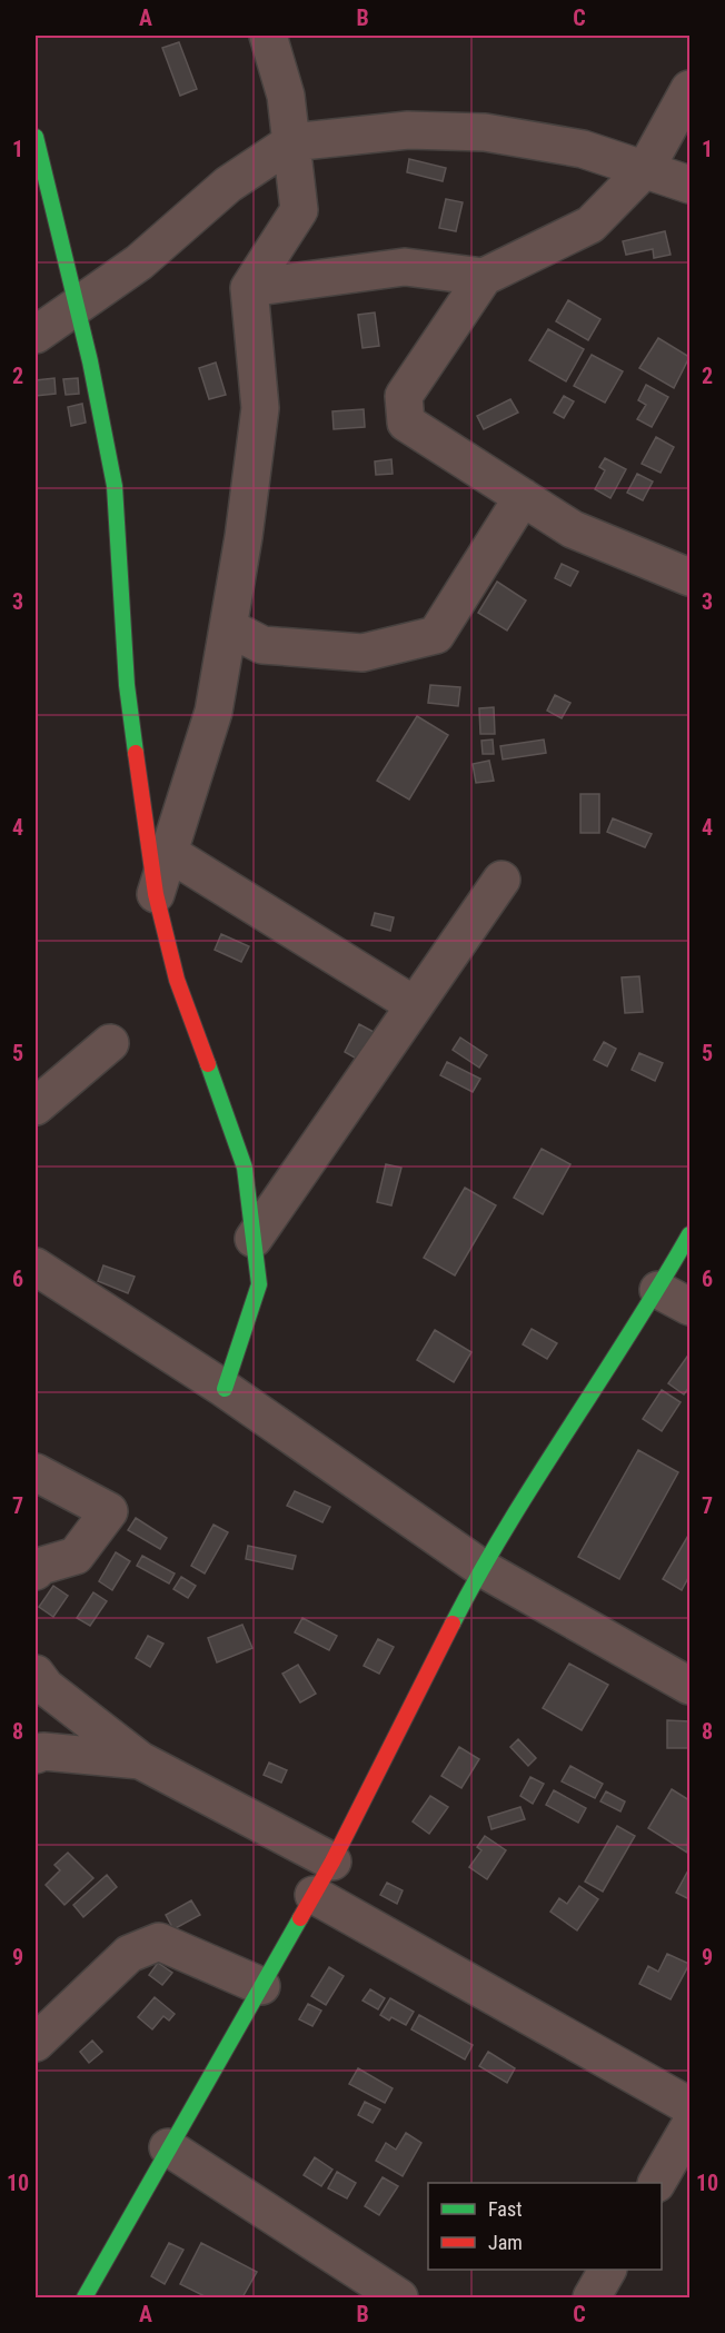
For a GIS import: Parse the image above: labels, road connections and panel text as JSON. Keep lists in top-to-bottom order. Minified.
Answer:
{"legend":["Fast","Jam"],"grid":{"columns":["A","B","C"],"rows":["1","2","3","4","5","6","7","8","9","10"]}}
